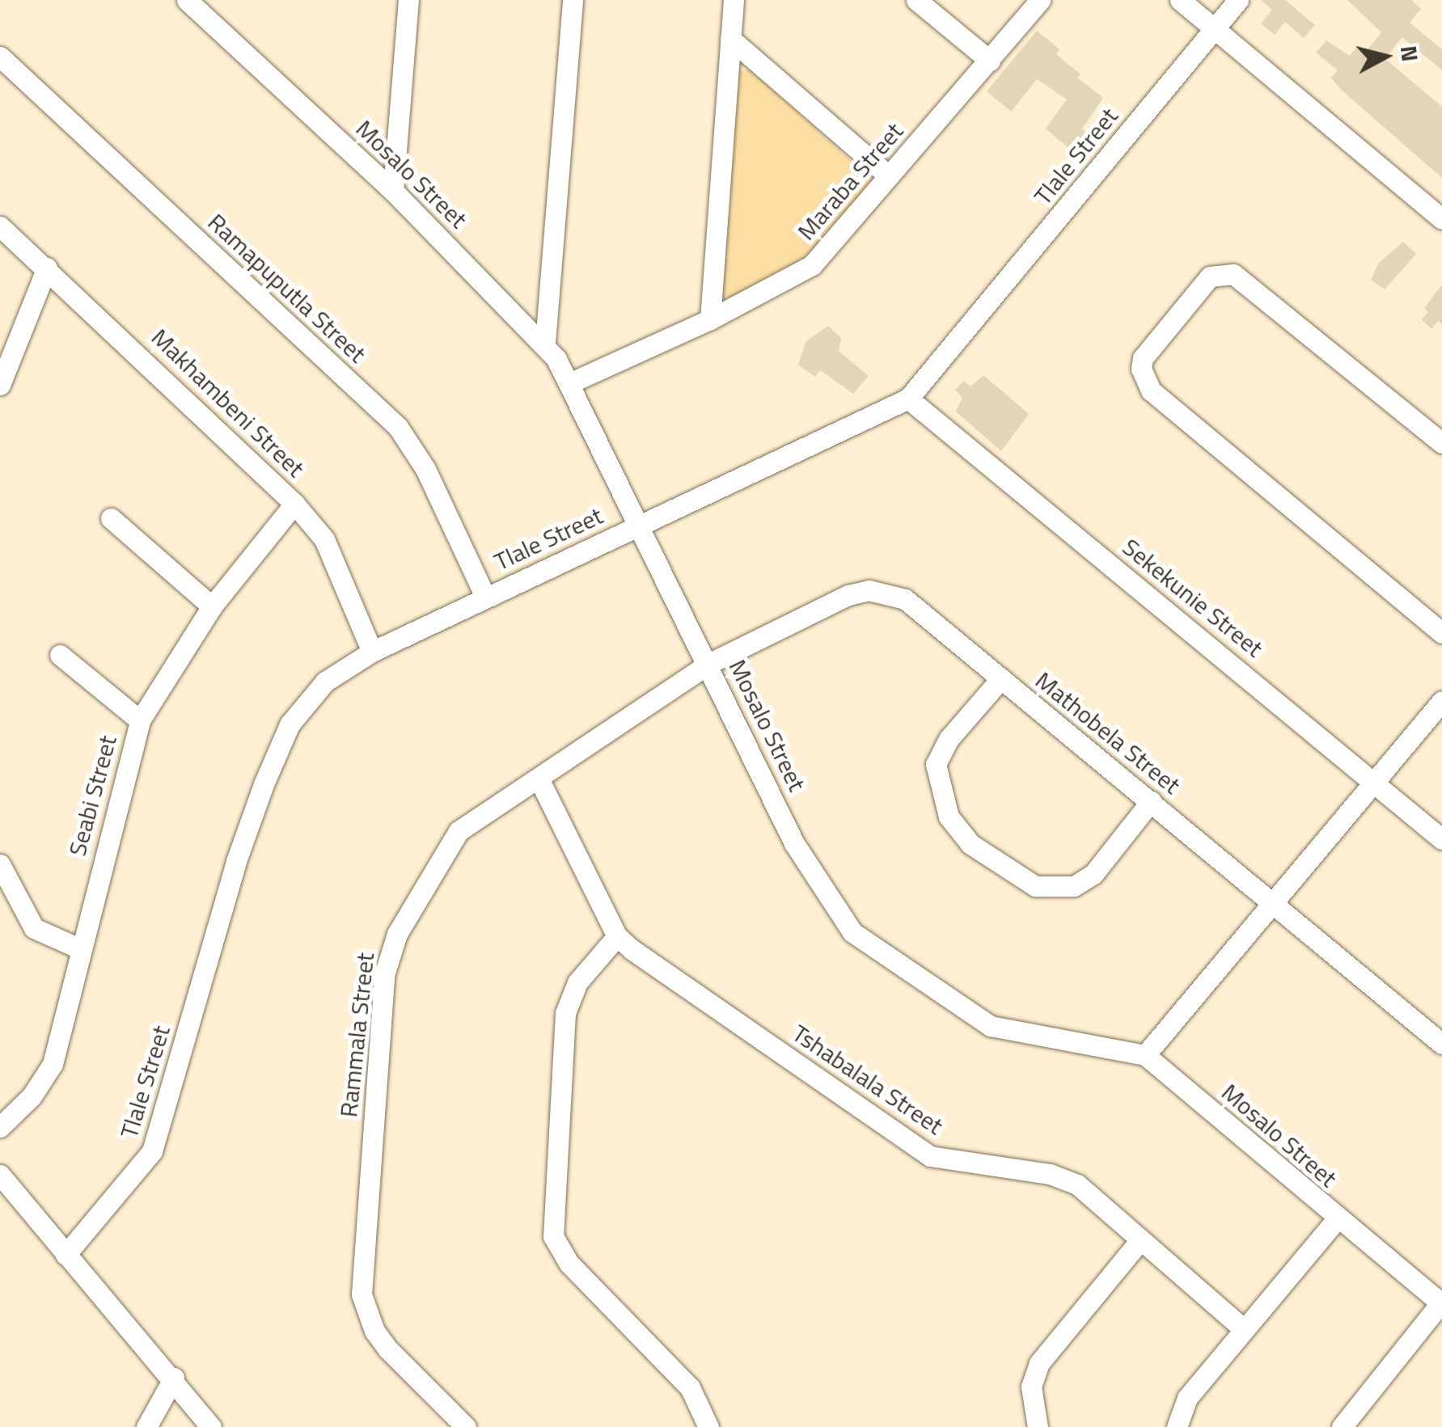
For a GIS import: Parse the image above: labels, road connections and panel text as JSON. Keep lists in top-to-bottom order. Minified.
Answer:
{"streets":{"street":["Tlale Street","Mosalo Street","Maraba Street","Ramapuputla Street","Makhambeni Street","Sekekunie Street","Mathobela Street","Seabi Street","Rammala Street","Tshabalala Street"]},"crossings":[["Tlale Street","Mosalo Street"],["Tlale Street","Ramapuputla Street"],["Tlale Street","Makhambeni Street"],["Tlale Street","Sekekunie Street"],["Mosalo Street","Maraba Street"],["Mosalo Street","Mathobela Street"],["Mosalo Street","Rammala Street"],["Makhambeni Street","Seabi Street"],["Mathobela Street","Rammala Street"],["Rammala Street","Tshabalala Street"]],"north":"right"}
